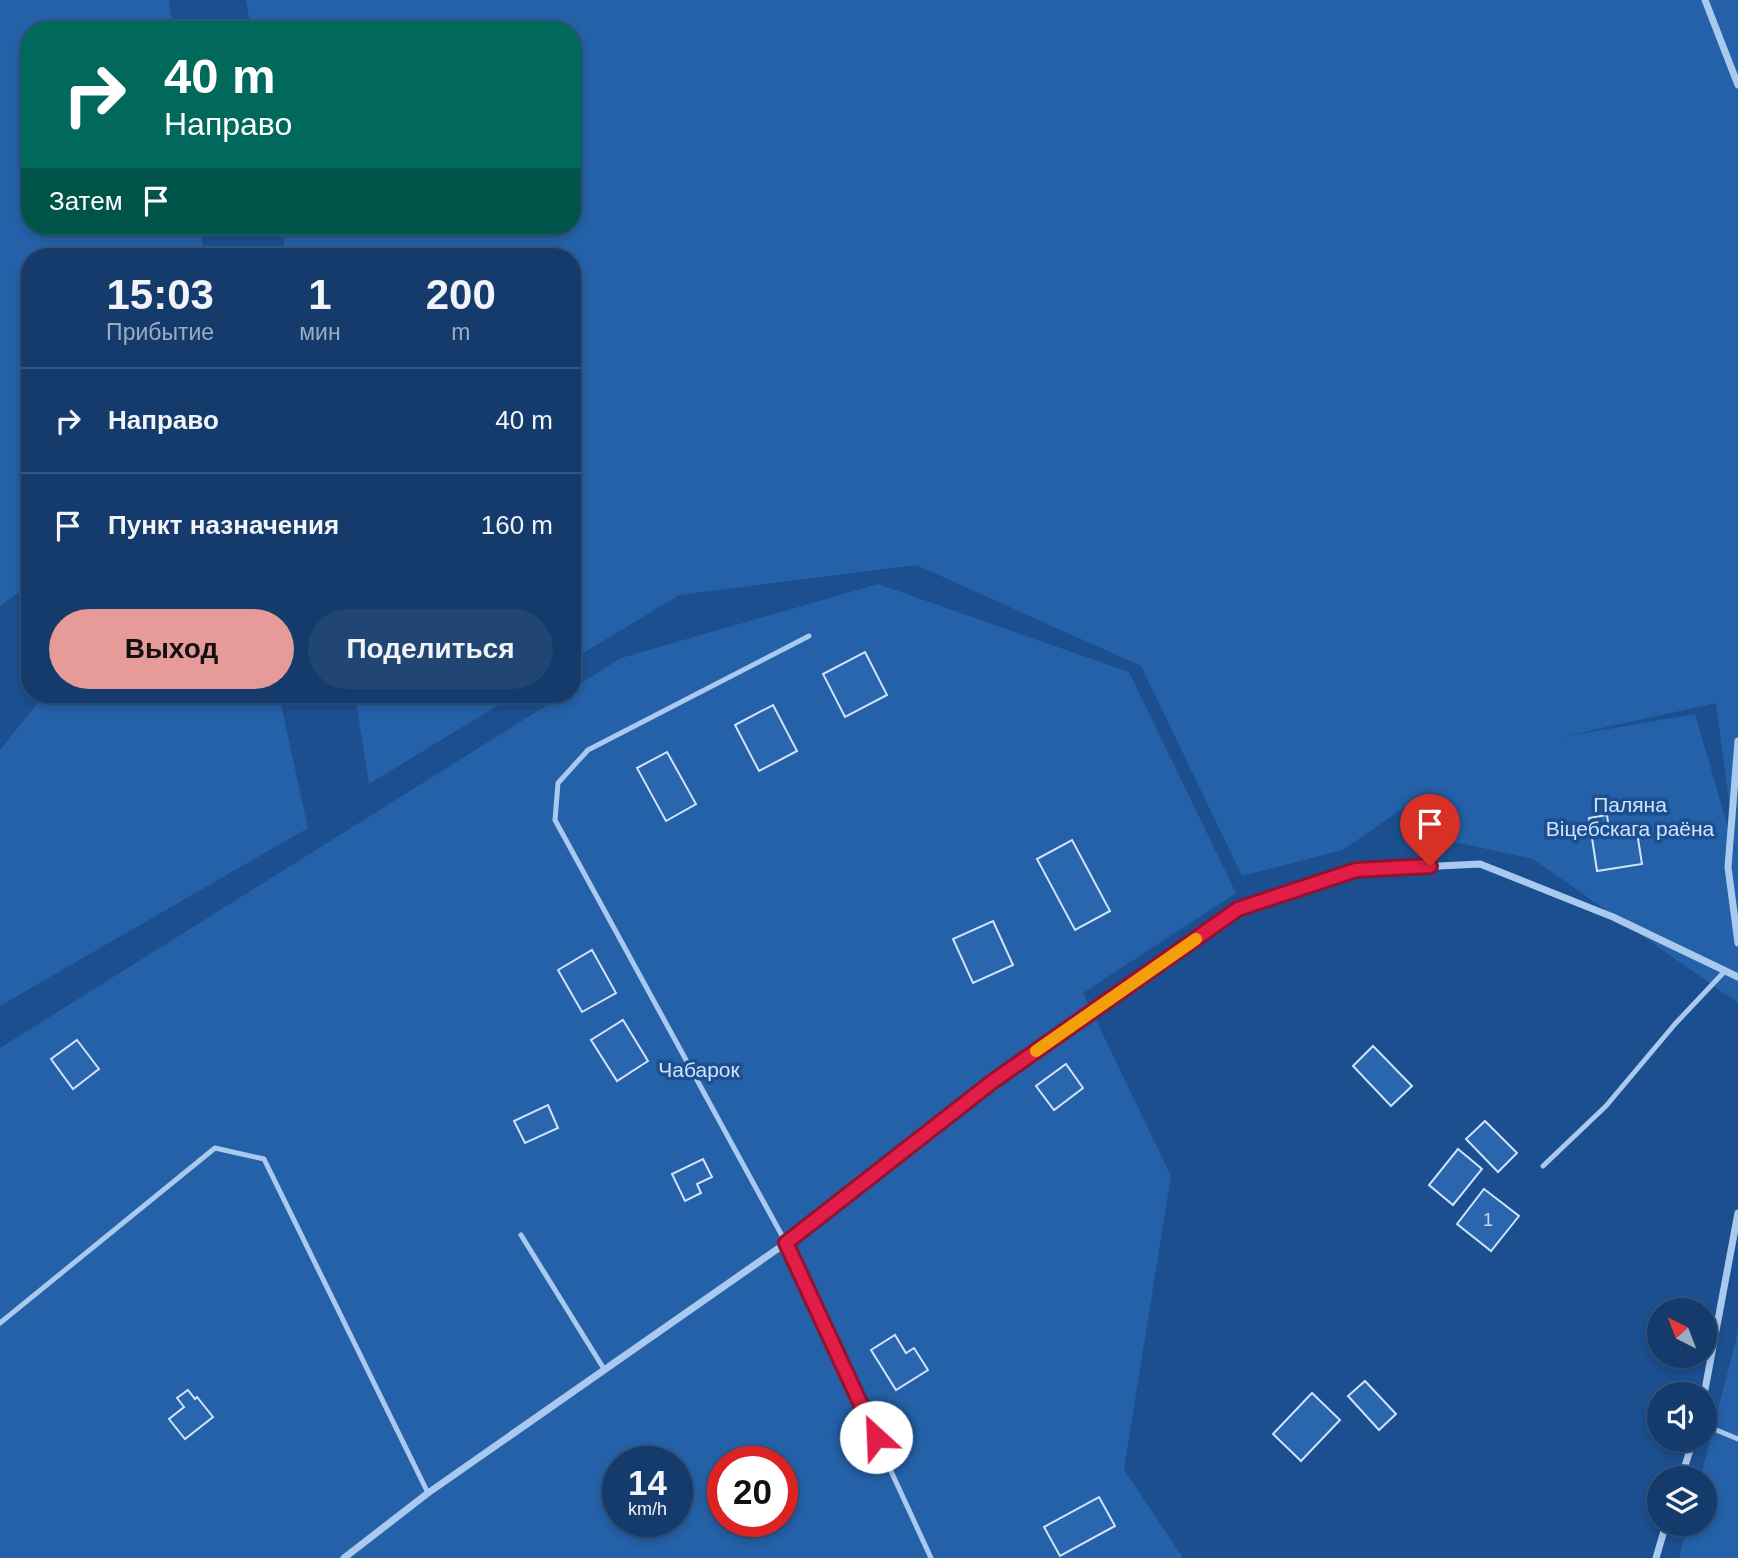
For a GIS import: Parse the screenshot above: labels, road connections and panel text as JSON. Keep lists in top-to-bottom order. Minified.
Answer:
{"parks":["Паляна Віцебскага раёна","Чабарок"],"house_numbers":["1"],"north":"top left","page":{"turn":["40 m","Направо"],"then":"Затем","eta":["15:03","Прибытие","1","мин","200","m"],"list":[{"name":"Направо","value":"40 m"},{"name":"Пункт назначения","value":"160 m"}],"buttons":["Выход","Поделиться"],"speed":"14 km/h","limit":"20"}}
